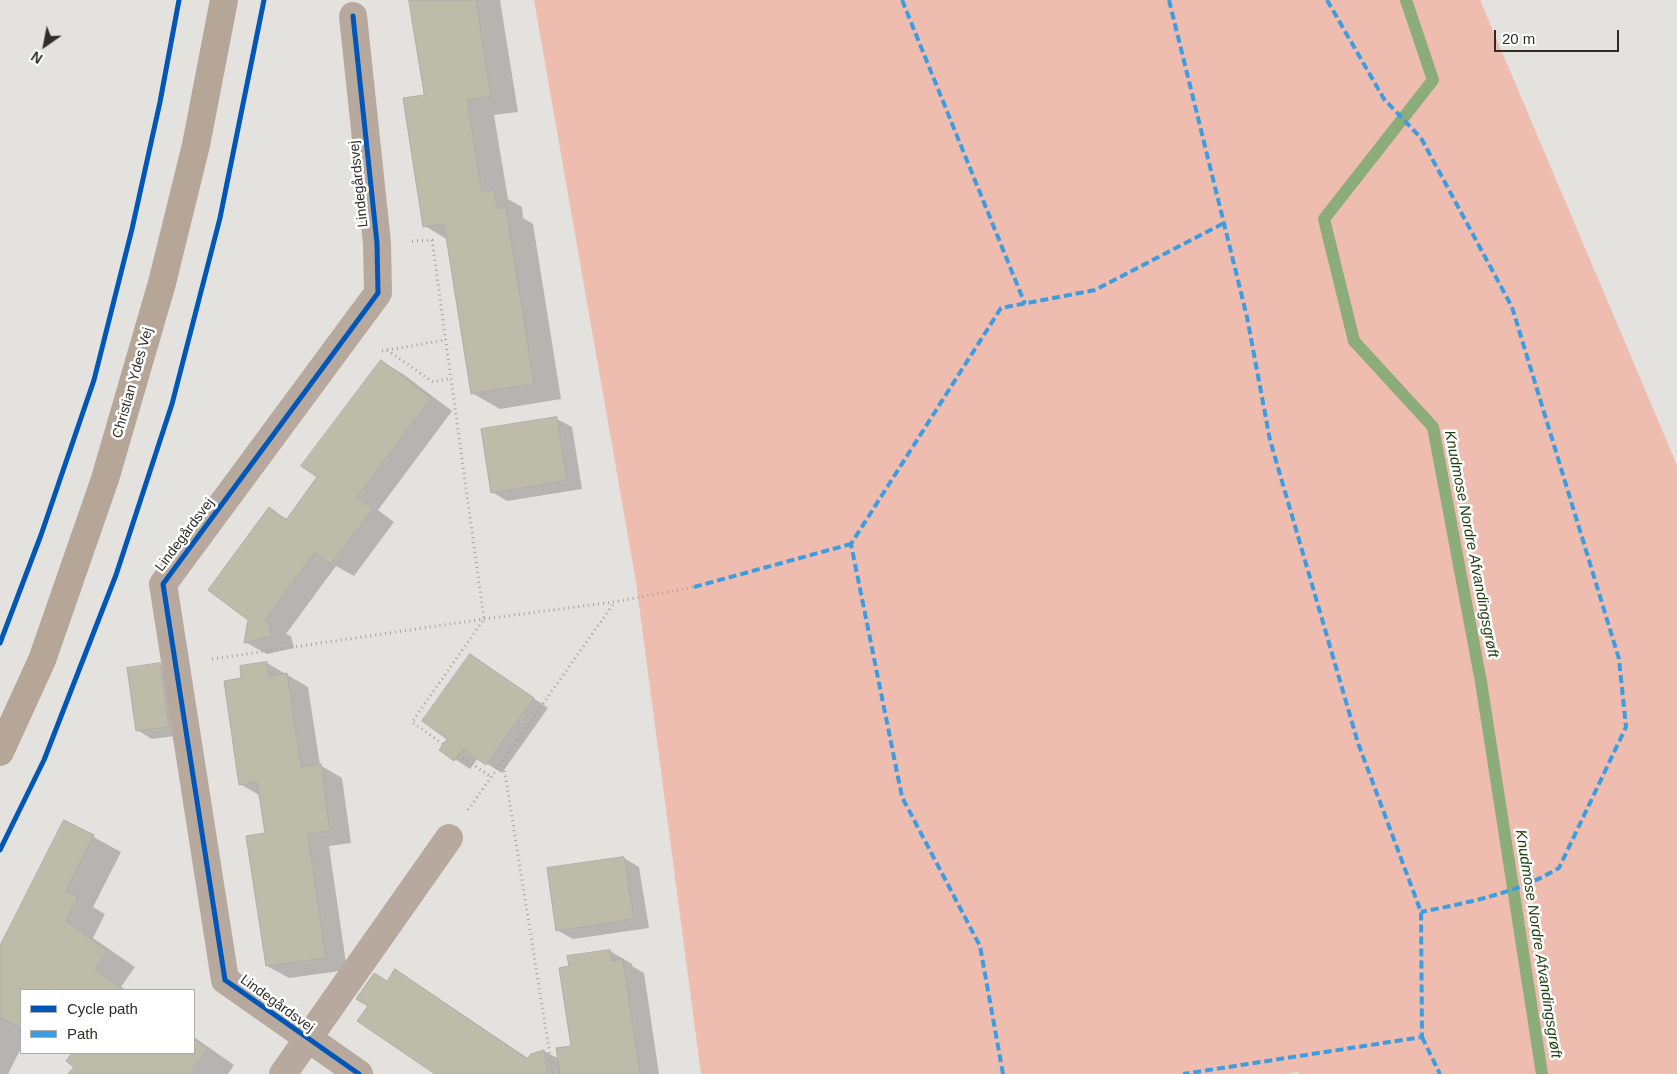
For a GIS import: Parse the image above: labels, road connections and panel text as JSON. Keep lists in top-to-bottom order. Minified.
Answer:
{"streets":{"street":["Lindegårdsvej","Christian Ydes Vej"]},"water":["Knudmose Nordre Afvandingsgrøft"],"legend":["Cycle path","Path"],"scale_bar":"20 m","north":"bottom left"}
